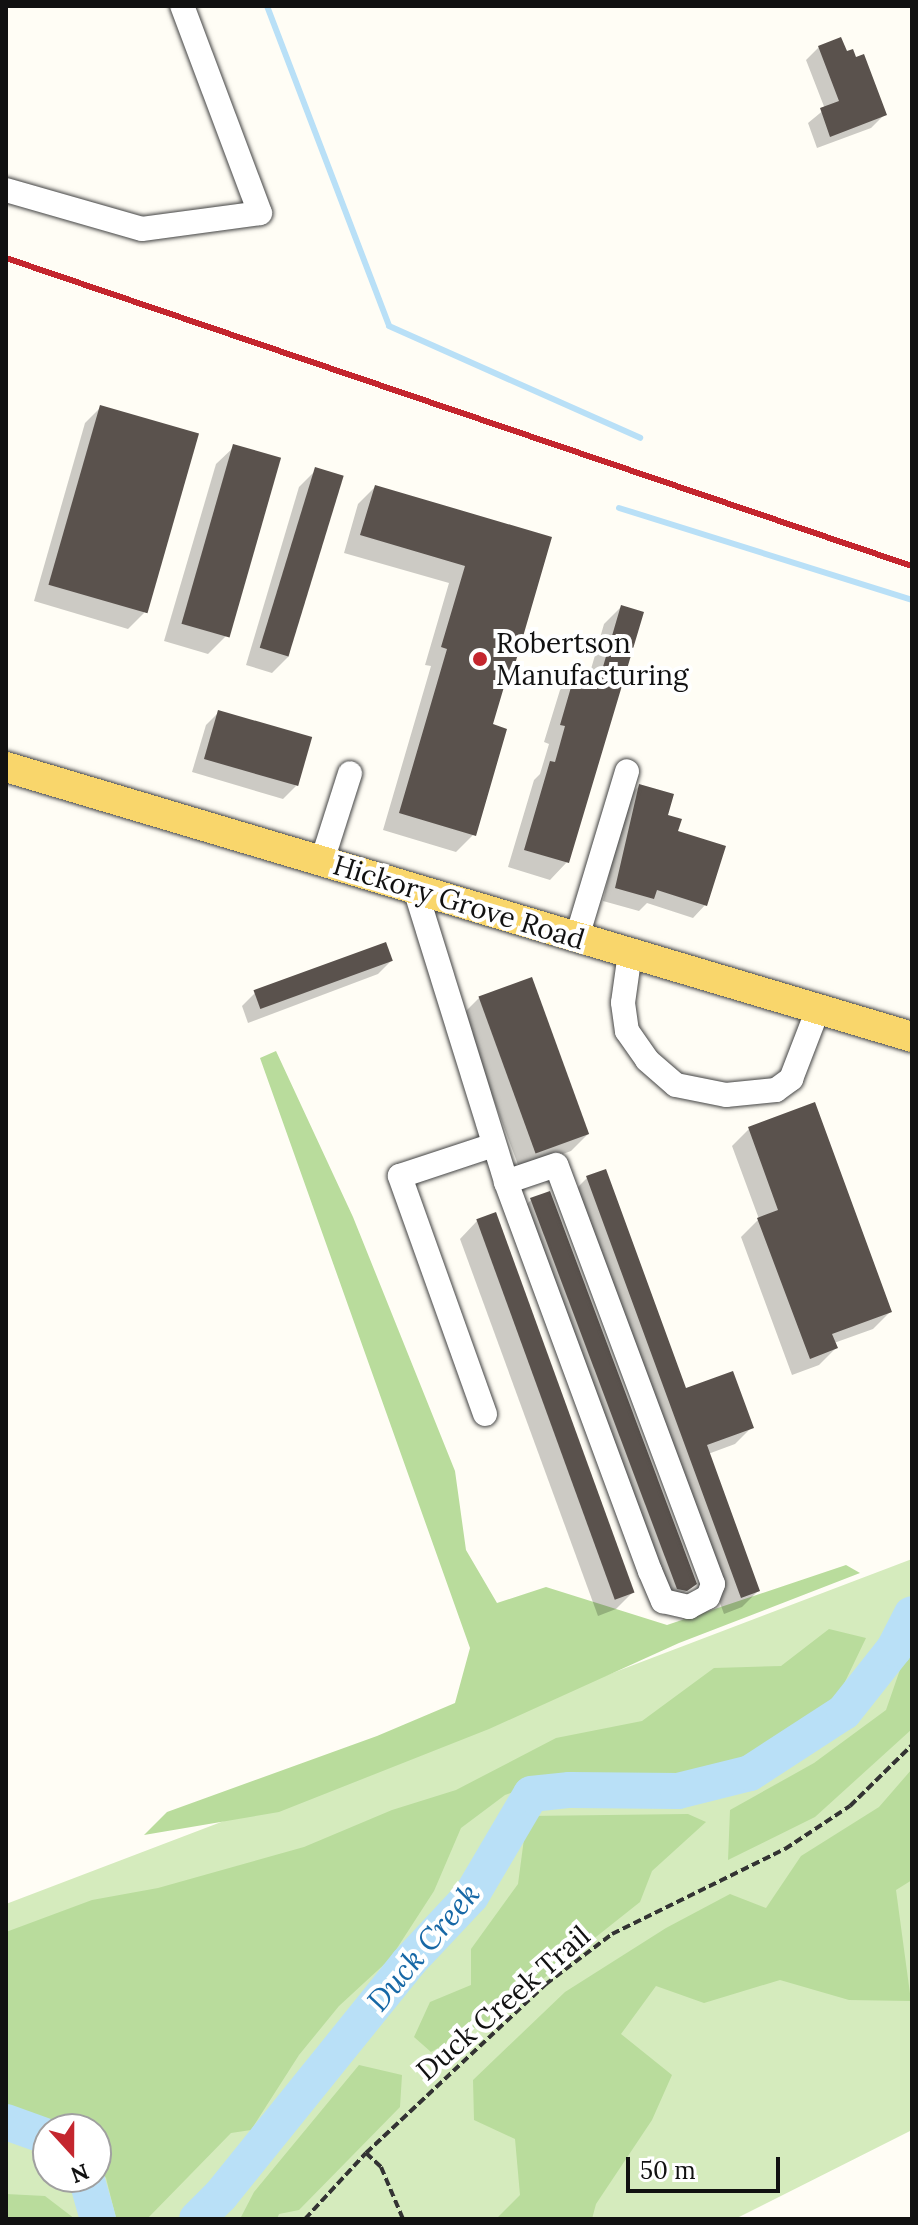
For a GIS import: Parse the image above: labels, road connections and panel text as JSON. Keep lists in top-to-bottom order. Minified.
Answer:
{"streets":{"main road":["Hickory Grove Road"],"path":["Duck Creek Trail"]},"water":["Duck Creek"],"places":["Robertson Manufacturing"],"scale_bar":"50 m","north":"bottom"}
